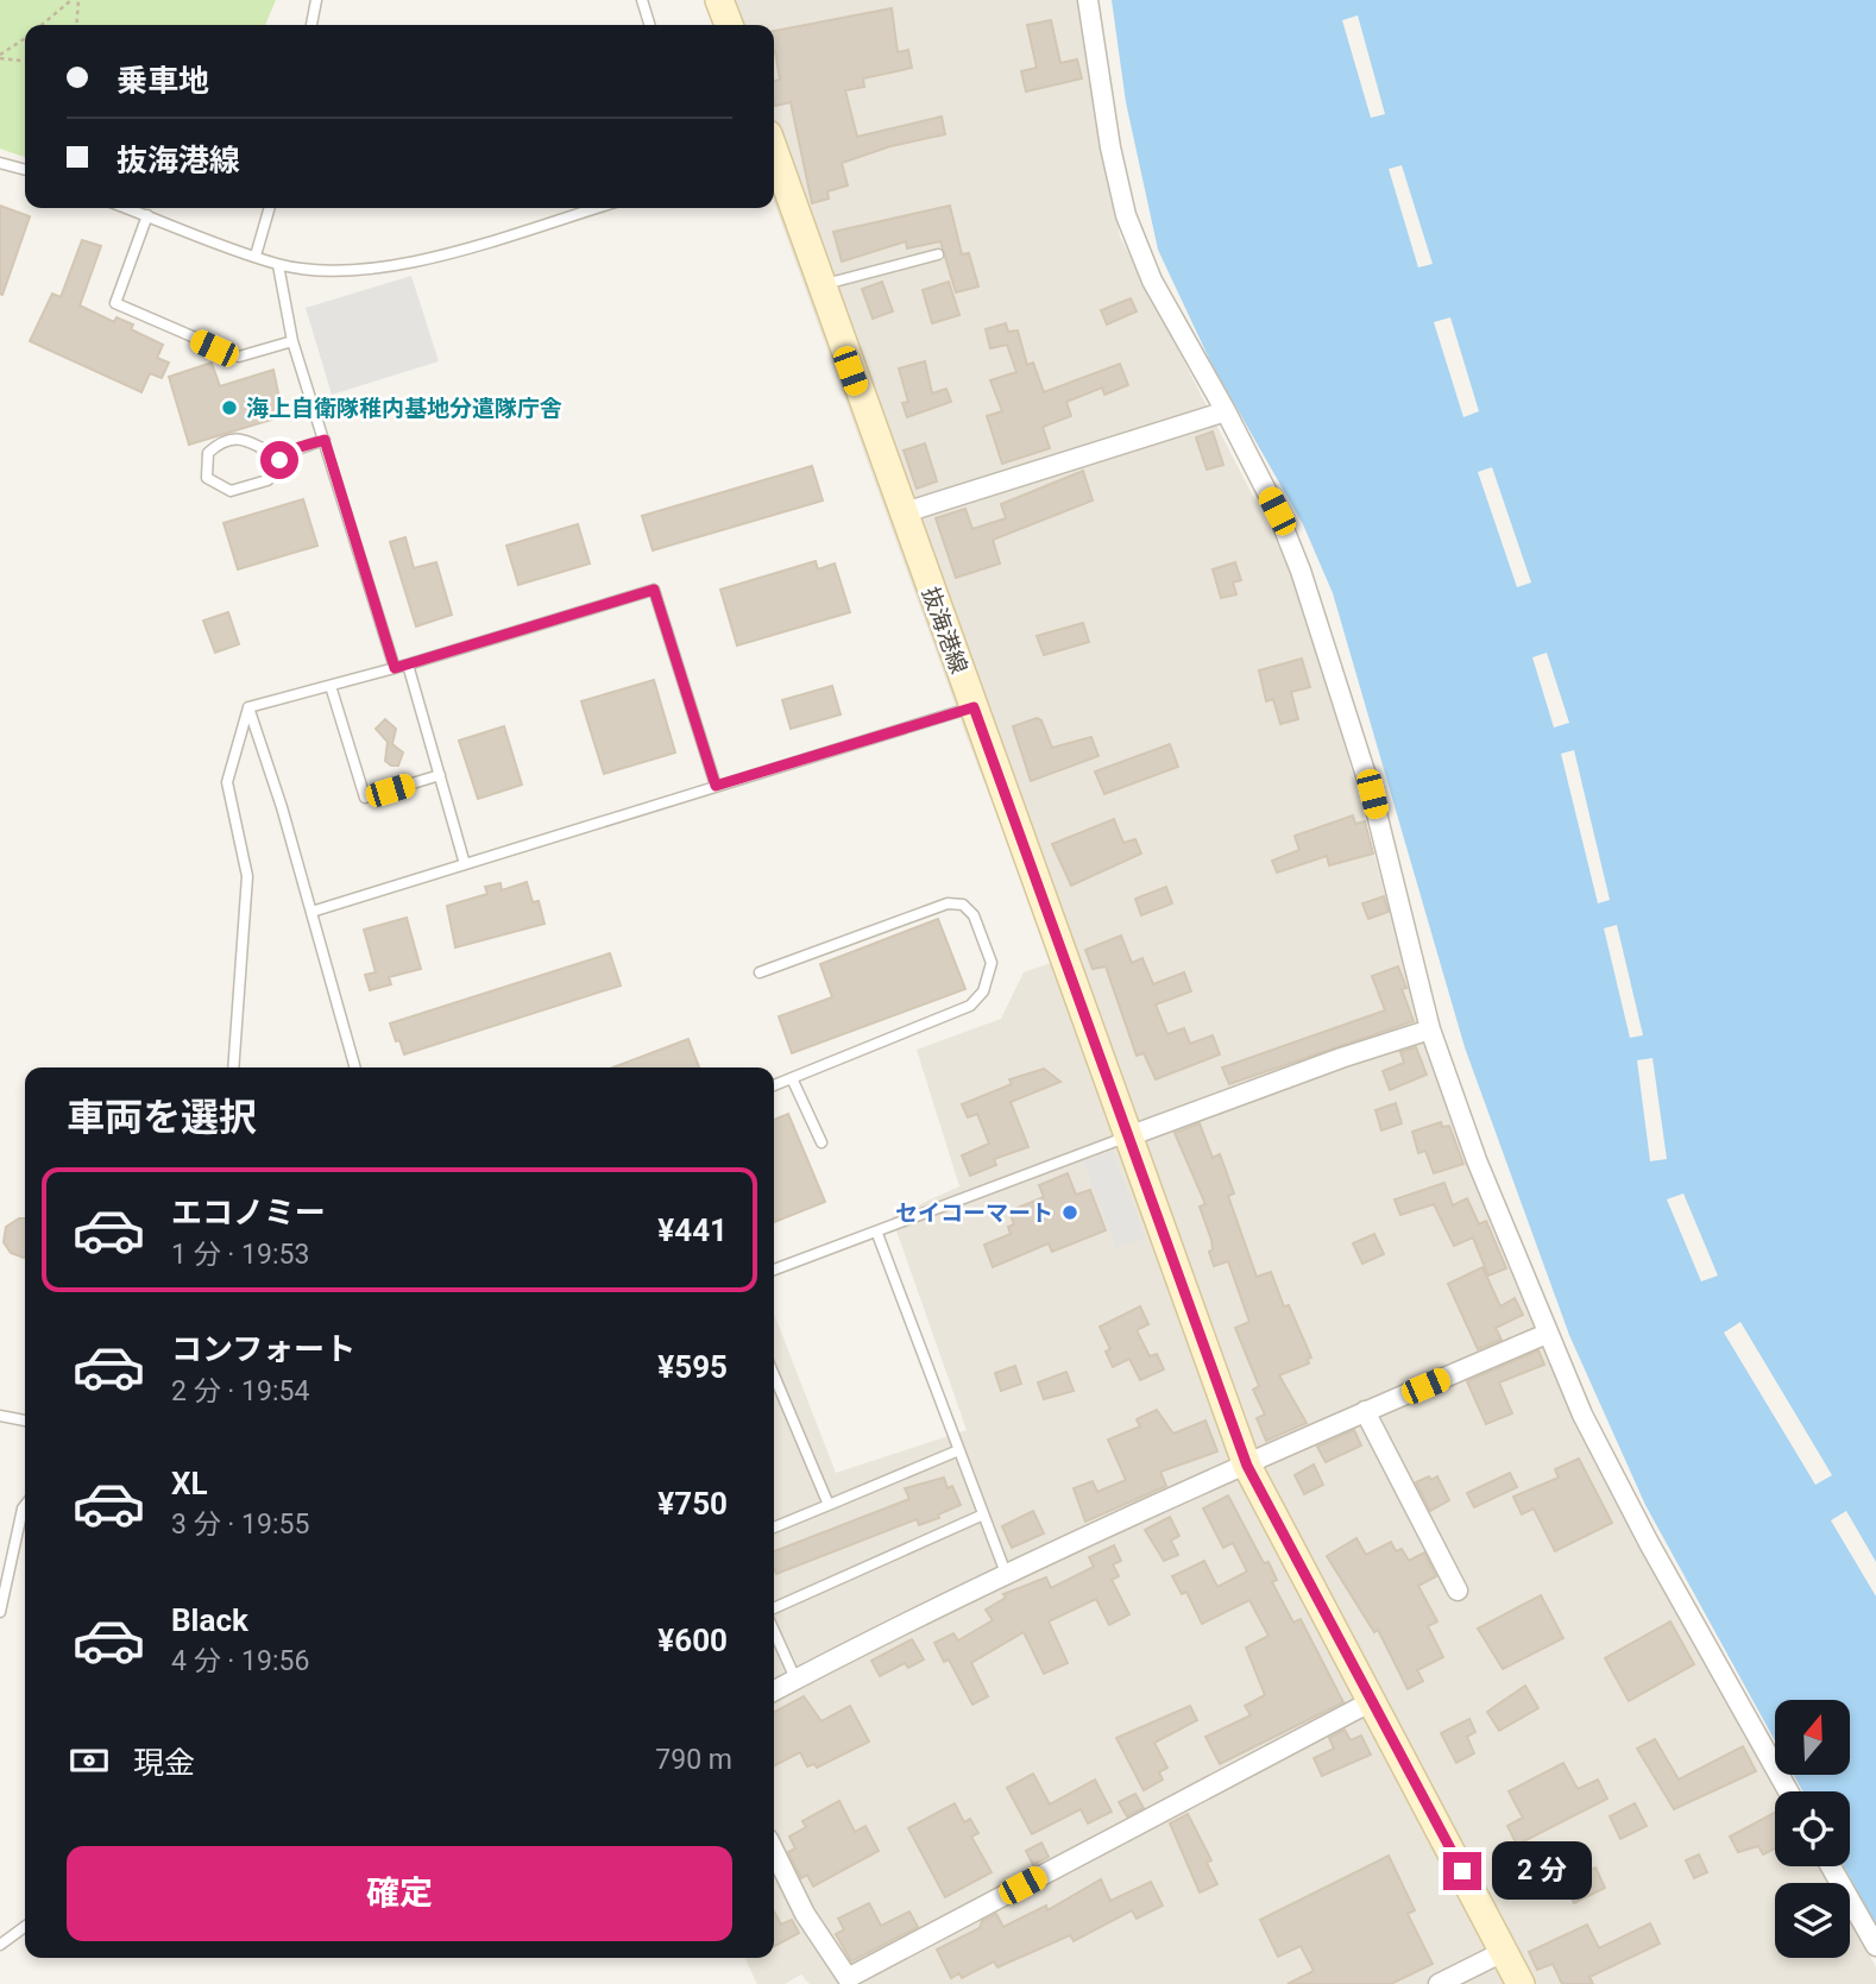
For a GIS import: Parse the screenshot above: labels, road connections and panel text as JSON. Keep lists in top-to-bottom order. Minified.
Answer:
{"streets":{"main road":["抜海港線"]},"places":["海上自衛隊稚内基地分遣隊庁舎","セイコーマート"],"north":"top","page":{"banner":["乗車地","抜海港線"],"heading":"車両を選択","list":[{"name":"エコノミー","note":"1 分 · 19:53","value":"¥441"},{"name":"コンフォート","note":"2 分 · 19:54","value":"¥595"},{"name":"XL","note":"3 分 · 19:55","value":"¥750"},{"name":"Black","note":"4 分 · 19:56","value":"¥600"}],"pay":["現金","790 m"],"buttons":"確定","bubble":"2 分"}}
